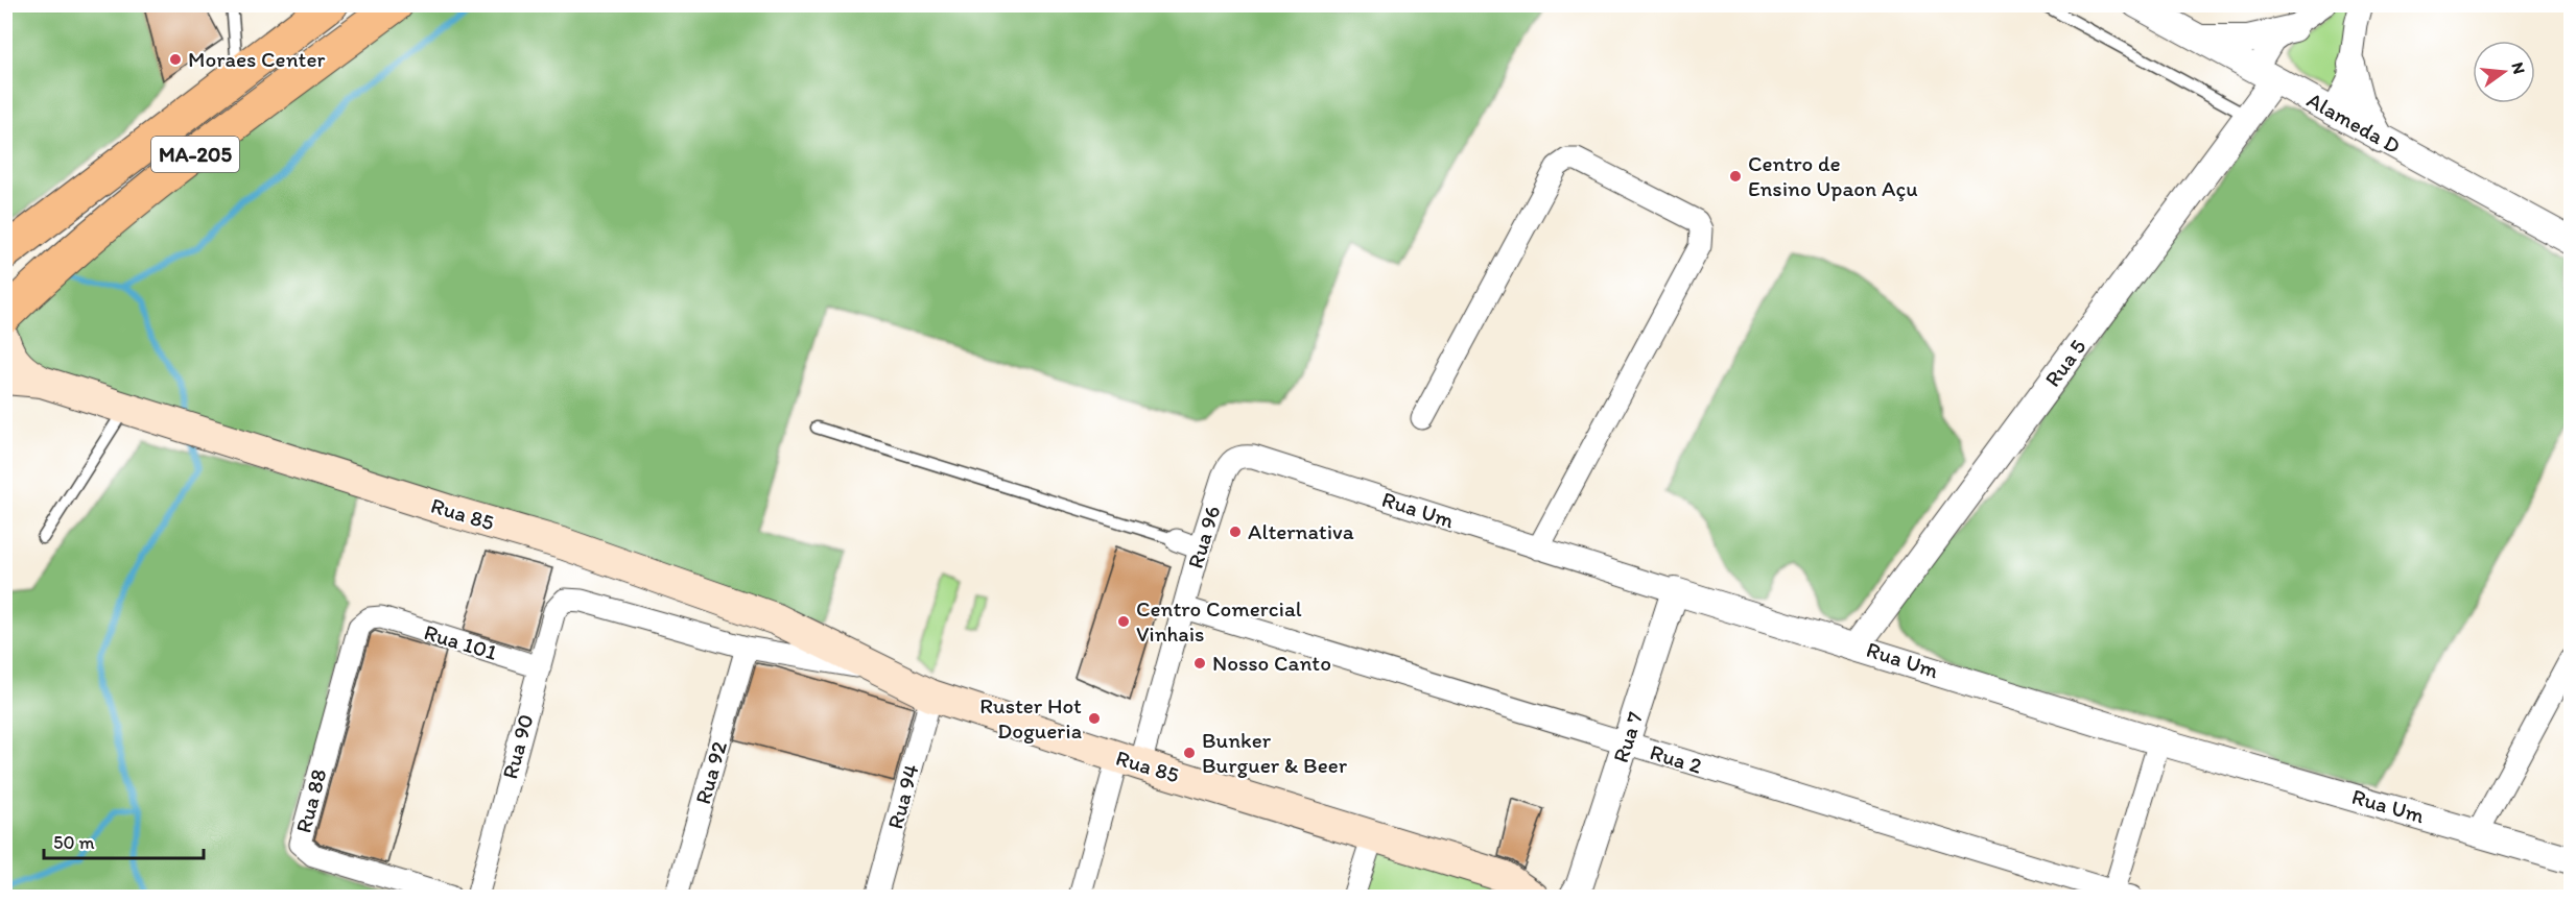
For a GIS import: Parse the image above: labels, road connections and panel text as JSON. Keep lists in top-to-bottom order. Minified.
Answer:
{"streets":{"main road":["MA-205","Rua 85"],"street":["Alameda D","Rua 5","Rua Um","Rua 96","Rua 101","Rua 7","Rua 90","Rua 2","Rua 92","Rua 94","Rua 88"]},"crossings":[["Alameda D","Rua 5"],["Rua 5","Rua Um"],["Rua Um","Rua 96"],["Rua Um","Rua 7"],["Rua 85","Rua 96"],["Rua 85","Rua 7"],["Rua 85","Rua 90"],["Rua 85","Rua 92"],["Rua 85","Rua 94"],["Rua 96","Rua 2"],["Rua 101","Rua 90"],["Rua 101","Rua 88"],["Rua 7","Rua 2"]],"places":["Moraes Center","Centro de Ensino Upaon Açu","Alternativa","Centro Comercial Vinhais","Nosso Canto","Ruster Hot Dogueria","Bunker Burguer & Beer"],"scale_bar":"50 m","north":"right"}
